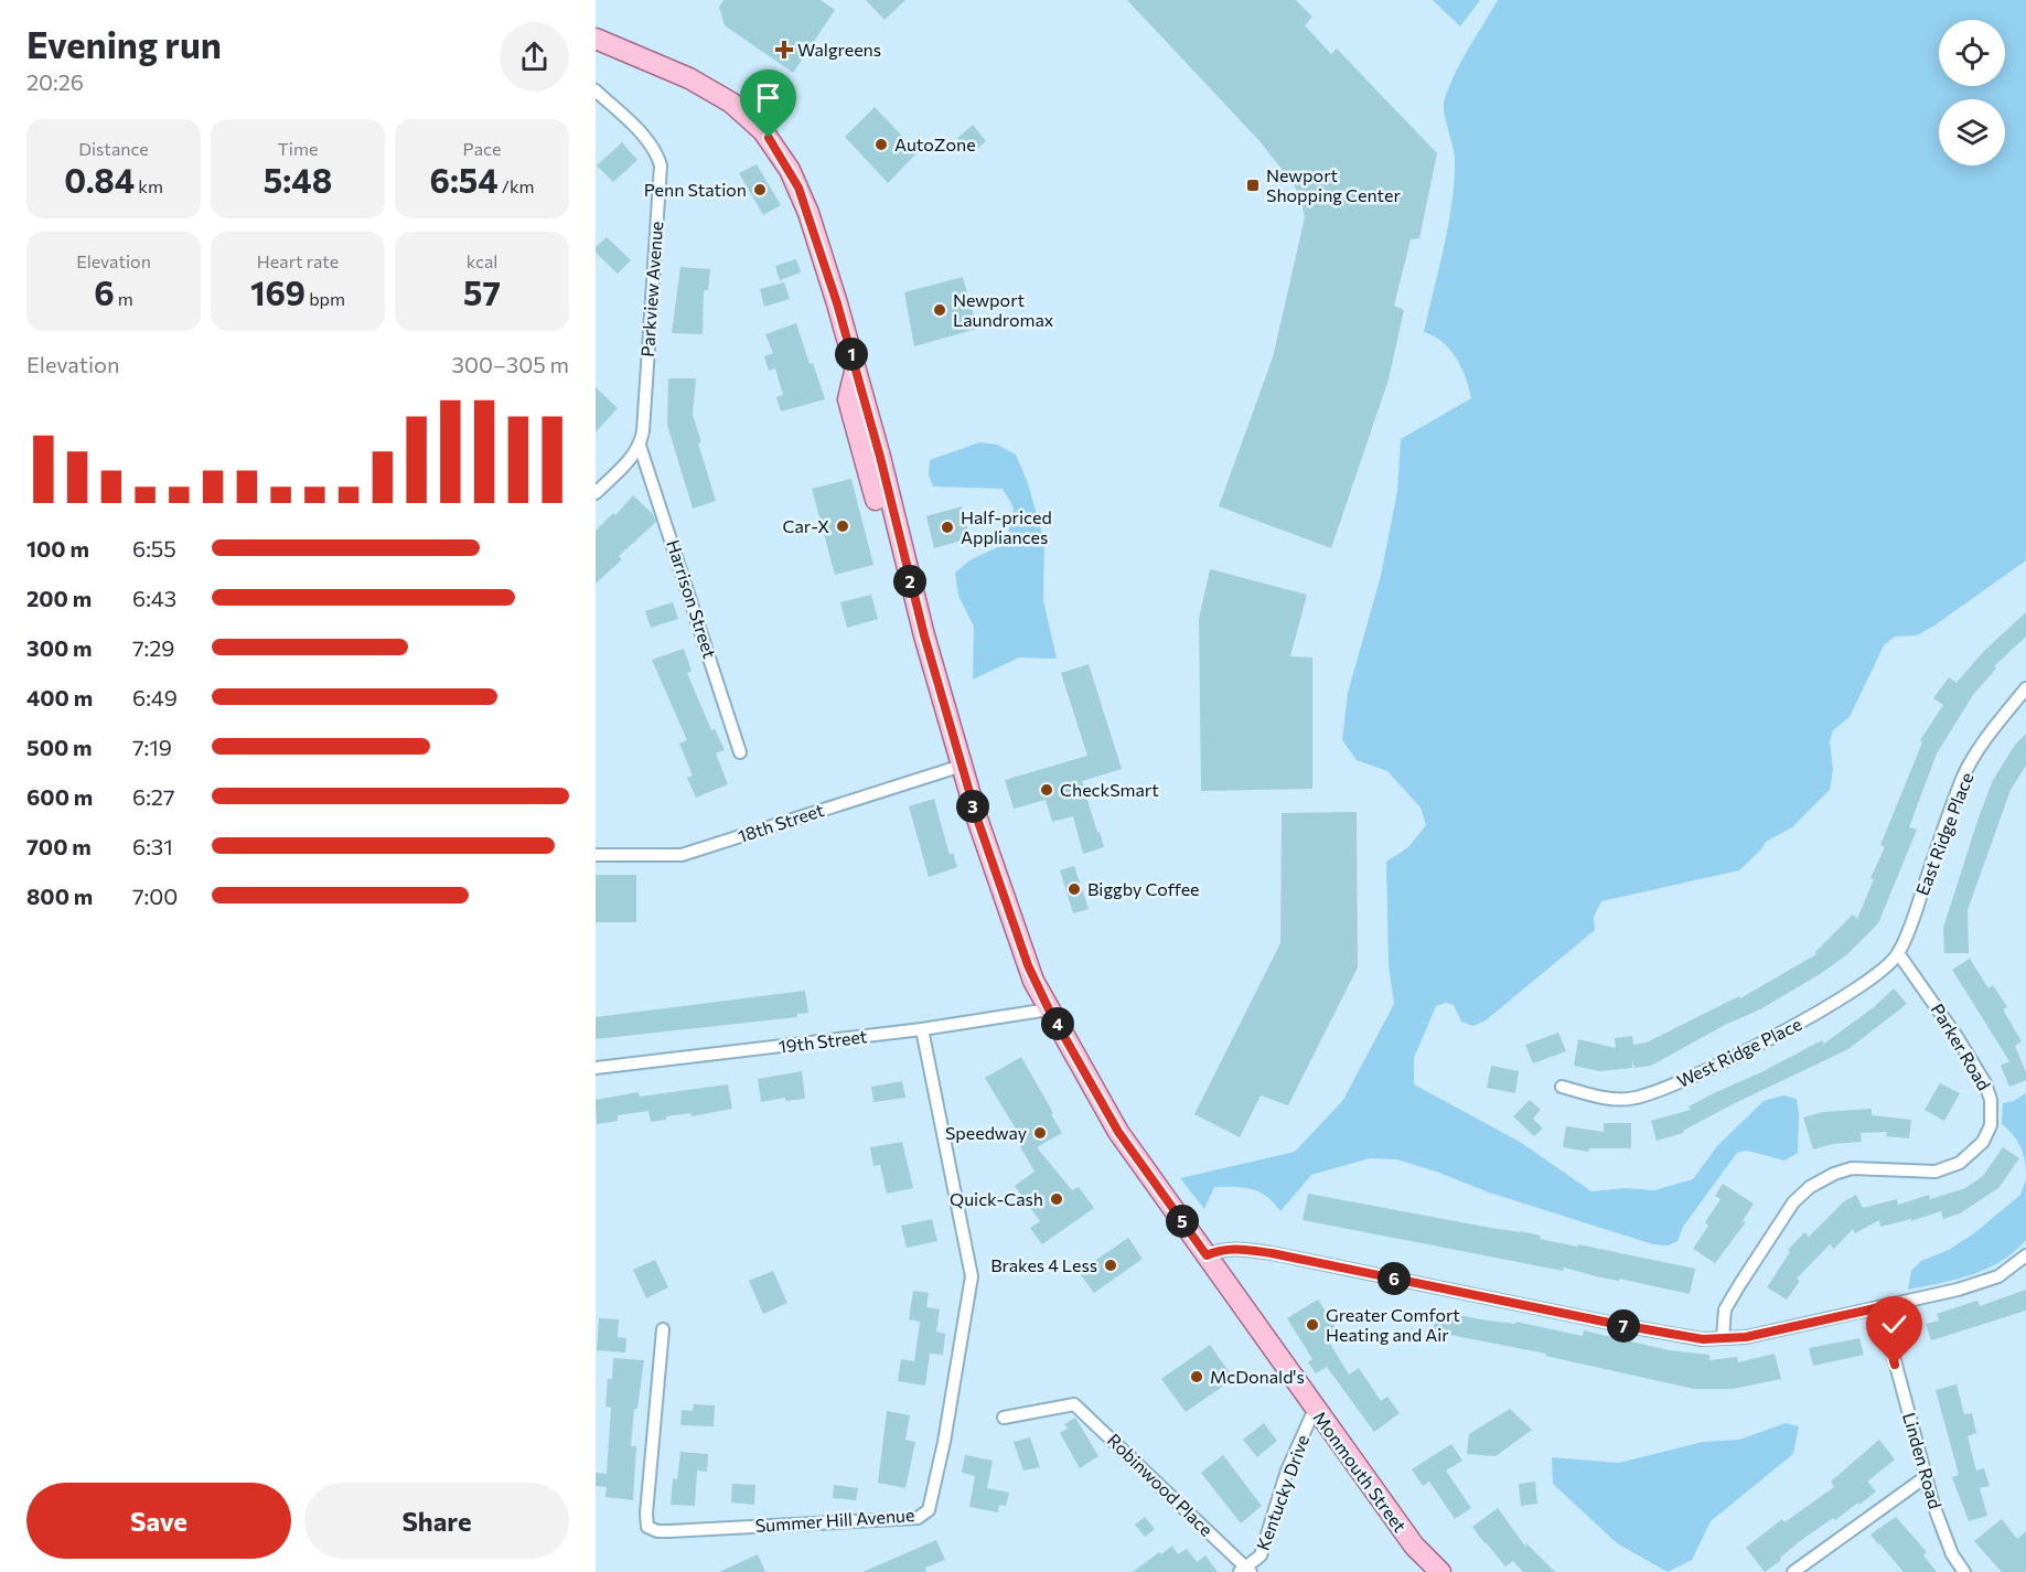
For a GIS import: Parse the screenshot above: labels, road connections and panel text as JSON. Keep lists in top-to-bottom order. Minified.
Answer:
{"streets":{"main road":["Monmouth Street"],"street":["Parkview Avenue","Harrison Street","18th Street","East Ridge Place","19th Street","Parker Road","West Ridge Place","Linden Road","Robinwood Place","Kentucky Drive","Summer Hill Avenue"]},"crossings":[["Parkview Avenue","Harrison Street"],["18th Street","Monmouth Street"],["East Ridge Place","Parker Road"],["East Ridge Place","West Ridge Place"],["19th Street","Monmouth Street"],["19th Street","Summer Hill Avenue"],["Parker Road","West Ridge Place"],["Monmouth Street","Kentucky Drive"],["Robinwood Place","Kentucky Drive"]],"places":{"health":["Walgreens"],"other":["AutoZone","Penn Station","Newport Laundromax","Car-X","Half-priced Appliances","CheckSmart","Biggby Coffee","Speedway","Quick-Cash","Brakes 4 Less","Greater Comfort Heating and Air","McDonald's"],"transit":["Newport Shopping Center"]},"page":{"heading":["Evening run","20:26"],"stats":[["Distance","0.84 km"],["Time","5:48"],["Pace","6:54 /km"],["Elevation","6 m"],["Heart rate","169 bpm"],["kcal","57"]],"chart":["Elevation","300–305 m"],"pins":["1","2","3","4","5","6","7"],"list":[{"name":"100 m","note":"6:55"},{"name":"200 m","note":"6:43"},{"name":"300 m","note":"7:29"},{"name":"400 m","note":"6:49"},{"name":"500 m","note":"7:19"},{"name":"600 m","note":"6:27"},{"name":"700 m","note":"6:31"},{"name":"800 m","note":"7:00"}],"buttons":["Save","Share"]}}
